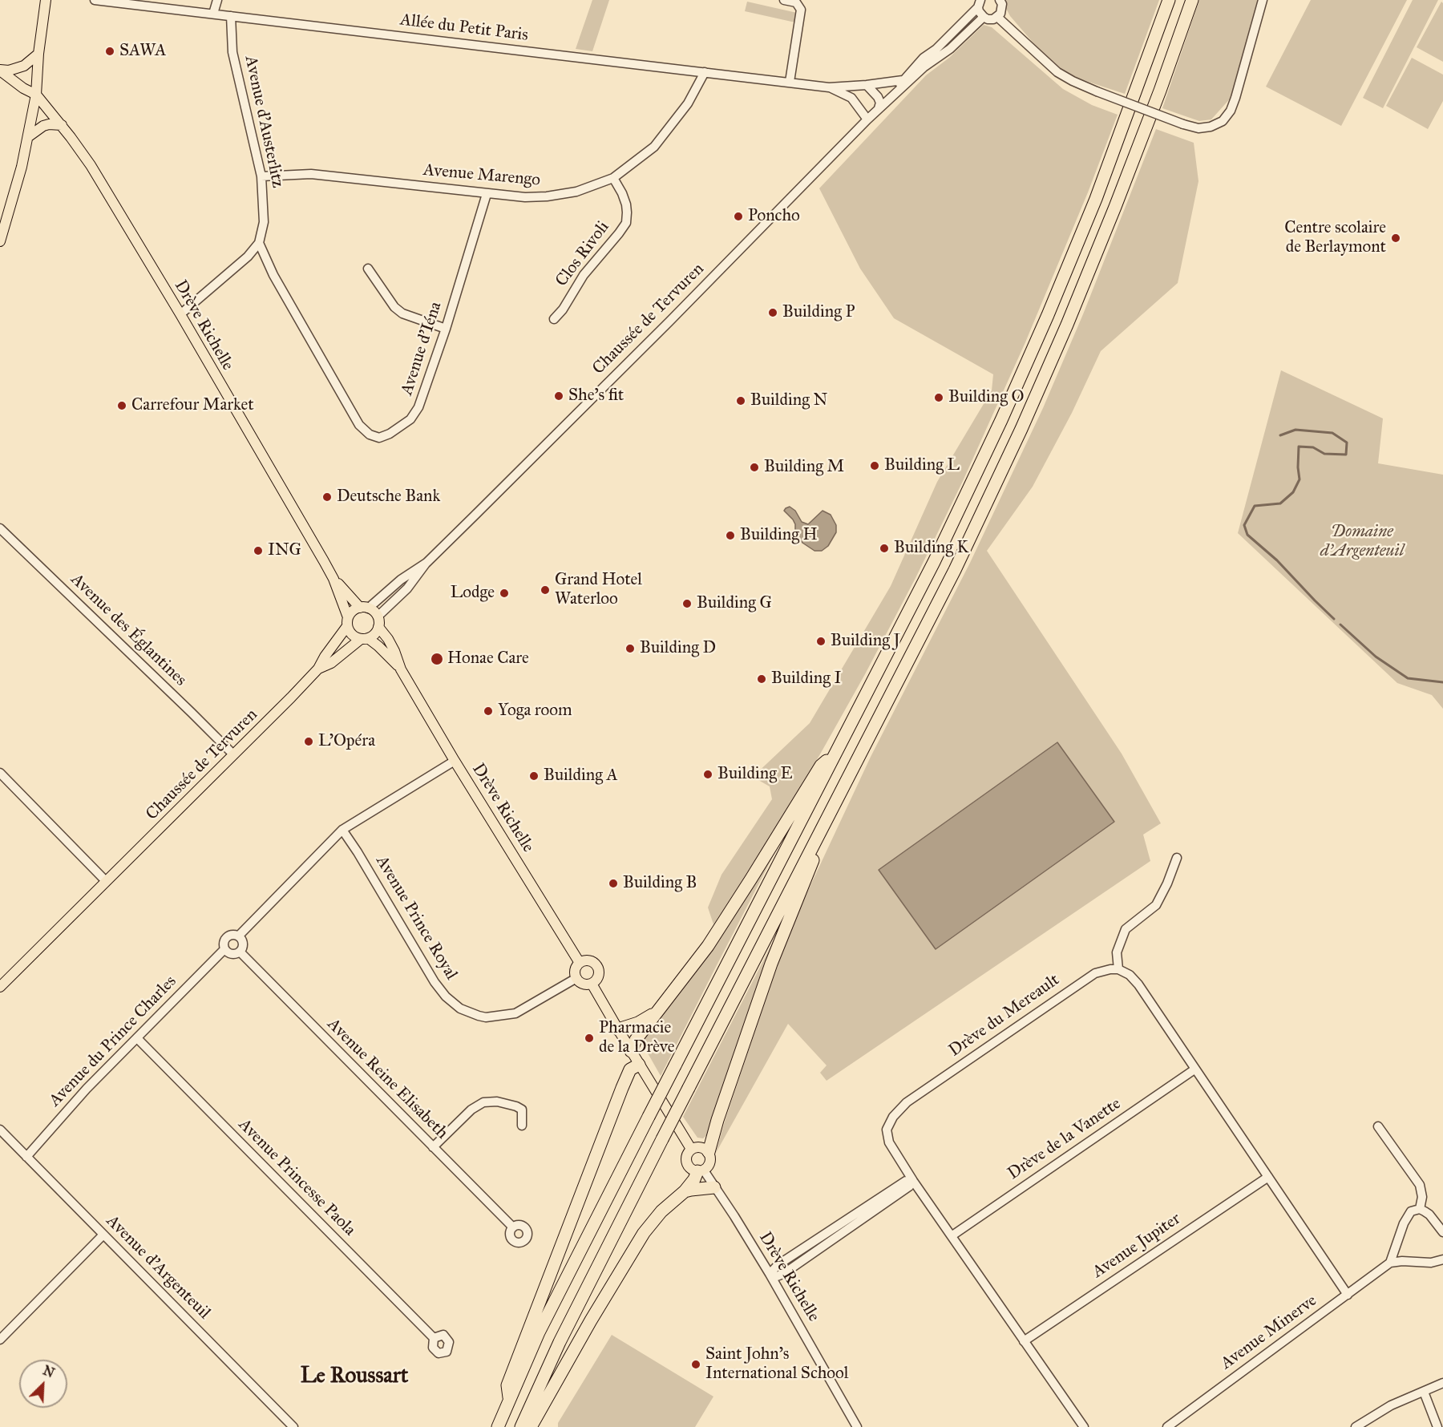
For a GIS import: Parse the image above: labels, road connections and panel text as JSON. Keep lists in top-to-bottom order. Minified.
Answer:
{"streets":{"main road":["Chaussée de Tervuren","Drève Richelle"],"street":["Allée du Petit Paris","Avenue d'Austerlitz","Avenue Marengo","Clos Rivoli","Avenue d'Iéna","Avenue des Églantines","Avenue Prince Royal","Drève du Mereault","Avenue du Prince Charles","Avenue Reine Elisabeth","Drève de la Vanette","Avenue Princesse Paola","Avenue Jupiter","Avenue d'Argenteuil","Avenue Minerve"]},"crossings":[["Allée du Petit Paris","Avenue d'Austerlitz"],["Allée du Petit Paris","Avenue Marengo"],["Allée du Petit Paris","Chaussée de Tervuren"],["Avenue d'Austerlitz","Avenue Marengo"],["Avenue d'Austerlitz","Avenue d'Iéna"],["Avenue Marengo","Clos Rivoli"],["Avenue Marengo","Avenue d'Iéna"],["Chaussée de Tervuren","Drève Richelle"],["Chaussée de Tervuren","Avenue des Églantines"],["Drève Richelle","Avenue Prince Royal"],["Drève du Mereault","Drève de la Vanette"],["Drève du Mereault","Avenue Jupiter"],["Avenue du Prince Charles","Avenue Reine Elisabeth"],["Avenue du Prince Charles","Avenue Princesse Paola"],["Avenue du Prince Charles","Avenue d'Argenteuil"]],"districts":["Le Roussart"],"parks":["Domaine d'Argenteuil"],"places":["SAWA","Poncho","Centre scolaire de Berlaymont","Building P","She's fit","Building O","Building N","Carrefour Market","Building L","Building M","Deutsche Bank","Building H","Building K","ING","Grand Hotel Waterloo","Lodge","Building G","Building J","Building D","Honae Care","Building I","Yoga room","L'Opéra","Building E","Building A","Building B","Pharmacie de la Drève","Saint John's International School"],"north":"top right"}
